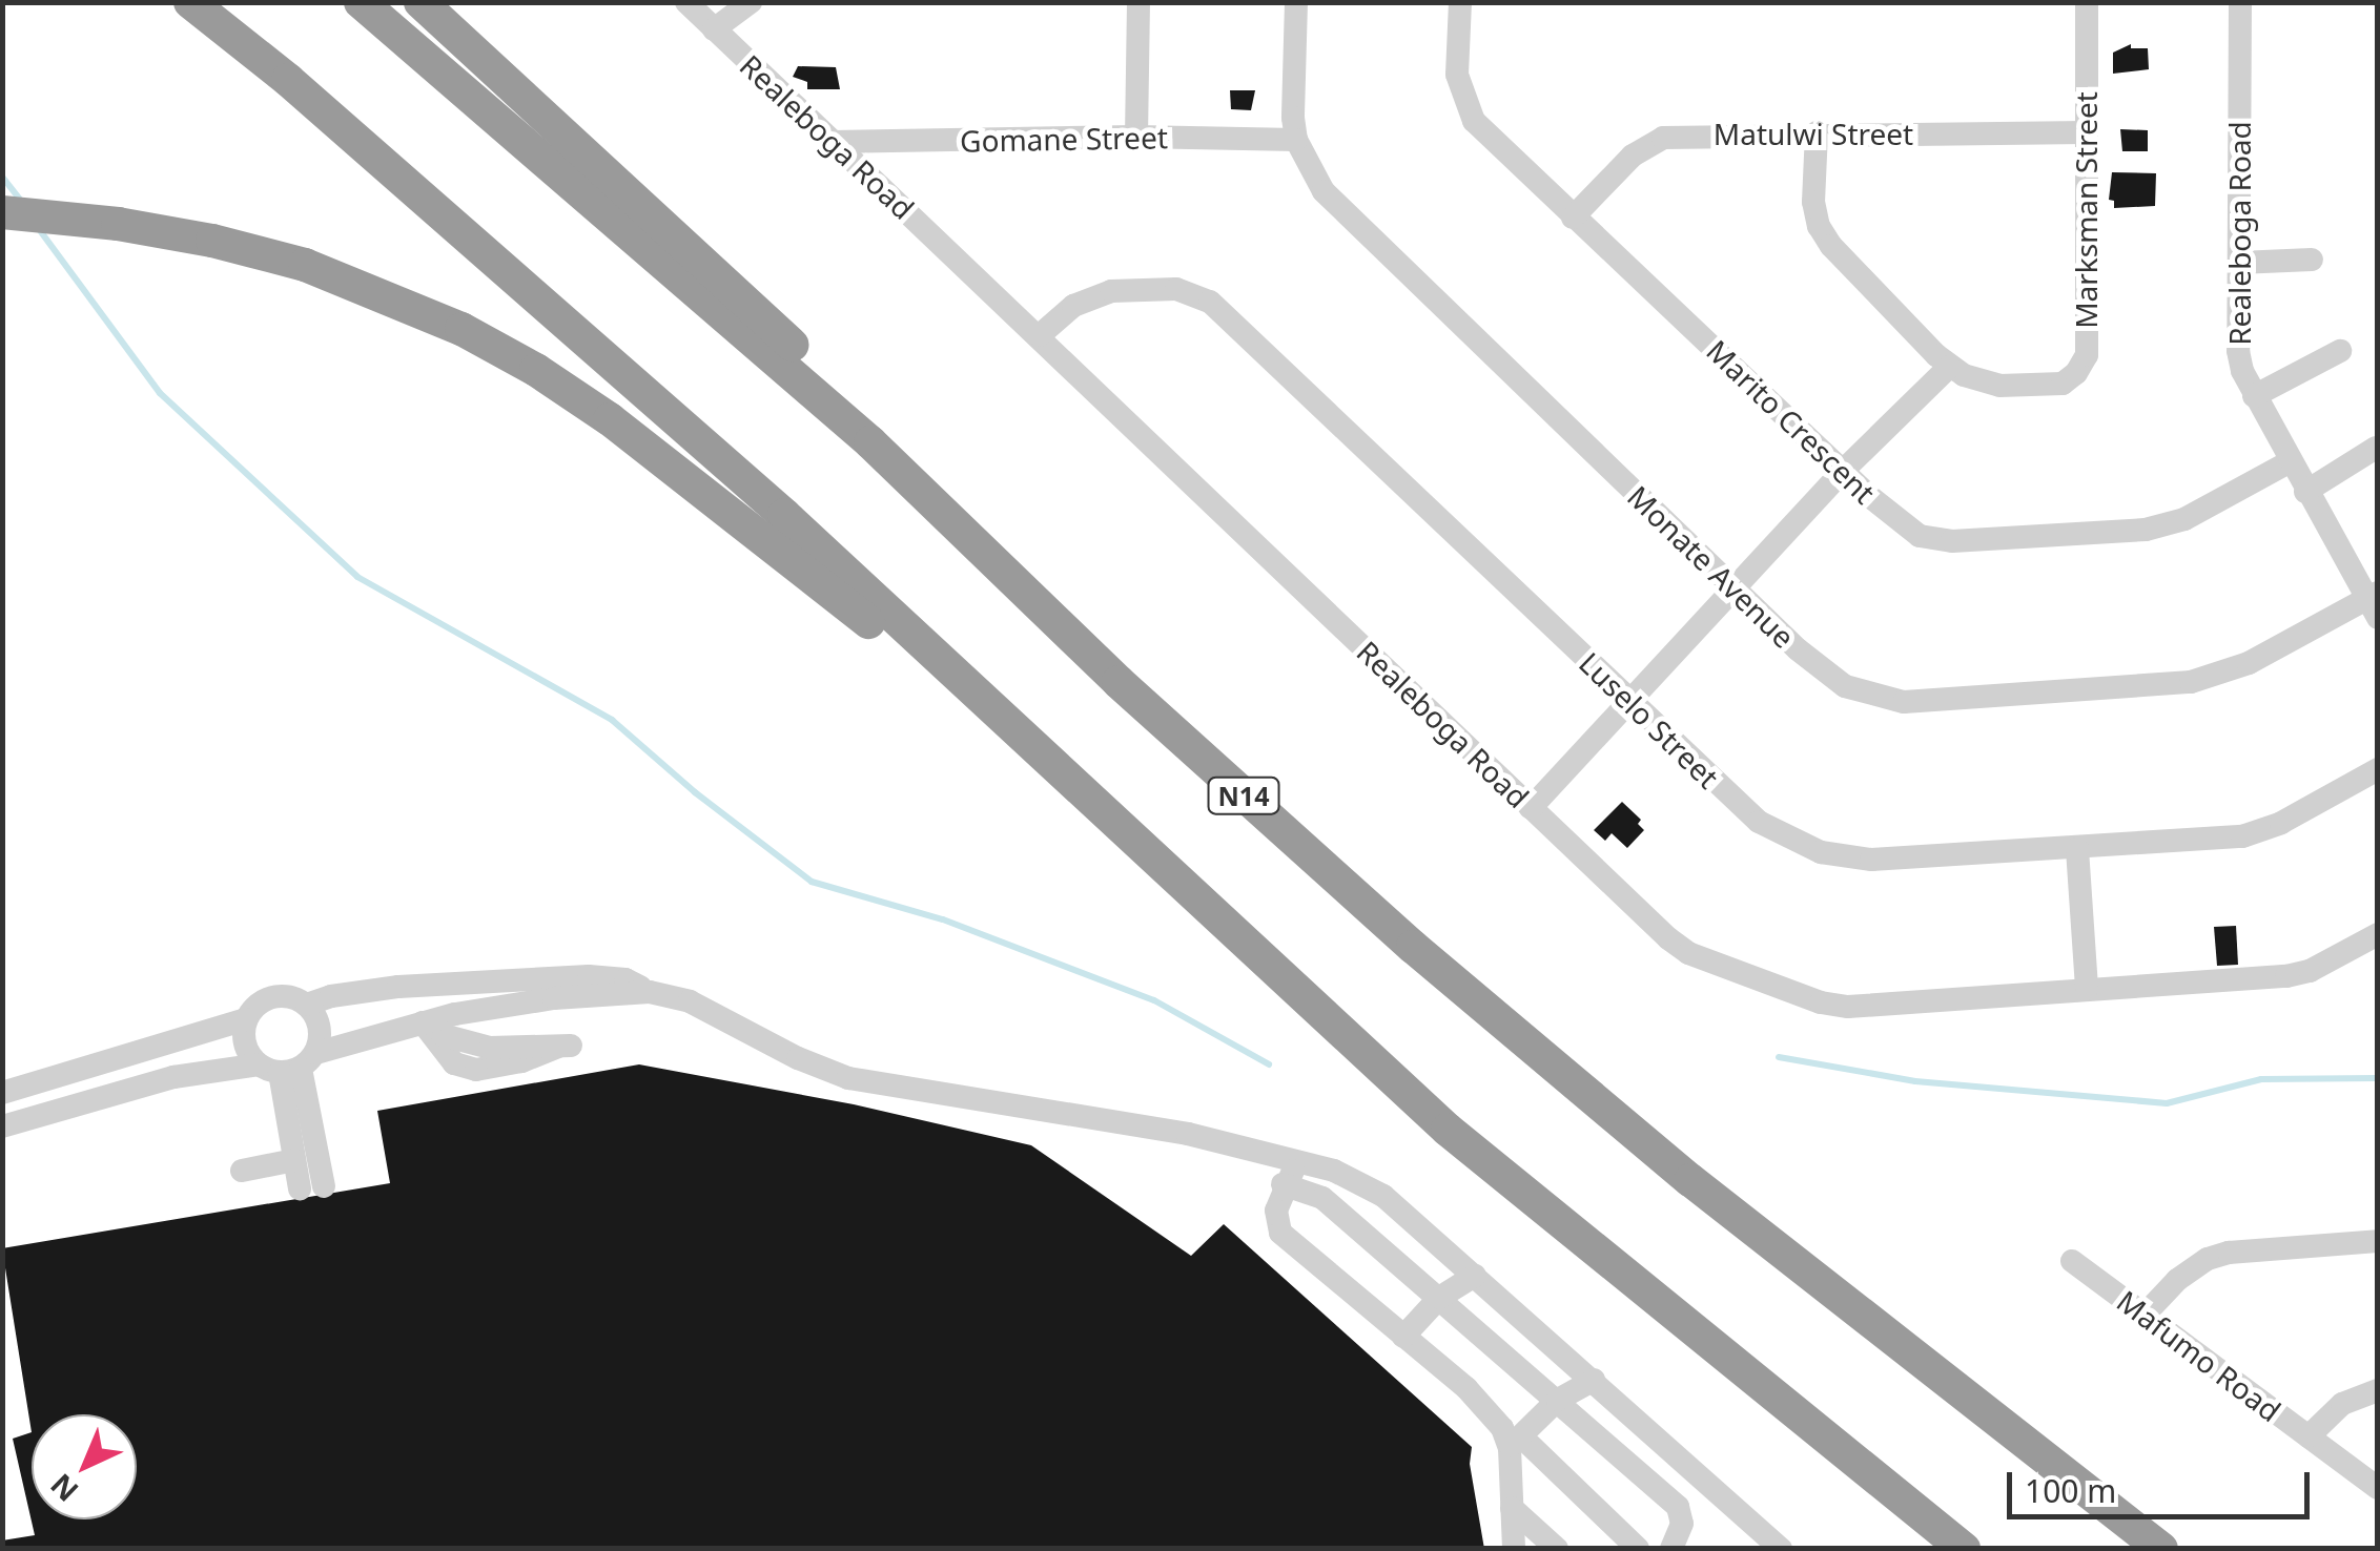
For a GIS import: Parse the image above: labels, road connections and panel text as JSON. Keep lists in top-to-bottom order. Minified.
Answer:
{"streets":{"highway":["N14"],"street":["Matulwi Street","Realeboga Road","Gomane Street","Marksman Street","Marito Crescent","Monate Avenue","Luselo Street","Mafumo Road"]},"crossings":[["Matulwi Street","Marksman Street"],["Matulwi Street","Marito Crescent"],["Realeboga Road","Gomane Street"],["Realeboga Road","Marito Crescent"],["Realeboga Road","Monate Avenue"],["Realeboga Road","Luselo Street"],["Gomane Street","Monate Avenue"]],"scale_bar":"100 m","north":"bottom left"}
